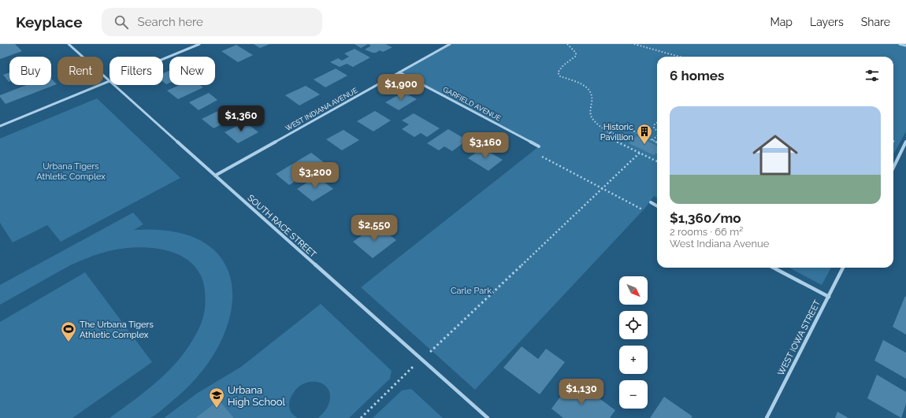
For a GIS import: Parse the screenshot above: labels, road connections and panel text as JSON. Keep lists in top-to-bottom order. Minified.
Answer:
{"streets":{"street":["GARFIELD AVENUE","WEST INDIANA AVENUE","SOUTH RACE STREET","WEST IOWA STREET"]},"crossings":[["GARFIELD AVENUE","WEST INDIANA AVENUE"],["WEST INDIANA AVENUE","SOUTH RACE STREET"]],"parks":["Urbana Tigers Athletic Complex","Carle Park"],"places":{"building":["Historic Pavillion"],"sports":["The Urbana Tigers Athletic Complex"],"school or university":["Urbana High School"]},"north":"bottom right","page":{"header":"Keyplace","search":"Search here","nav":["Map","Layers","Share"],"chip":["Buy","Rent","Filters","New"],"heading":"6 homes","price":["$1,900","$1,360","$3,160","$3,200","$2,550","$1,130"],"list":[{"name":"$1,360/mo","note":"2 rooms · 66 m² · West Indiana Avenue"}],"map_buttons":["+","−"]}}
